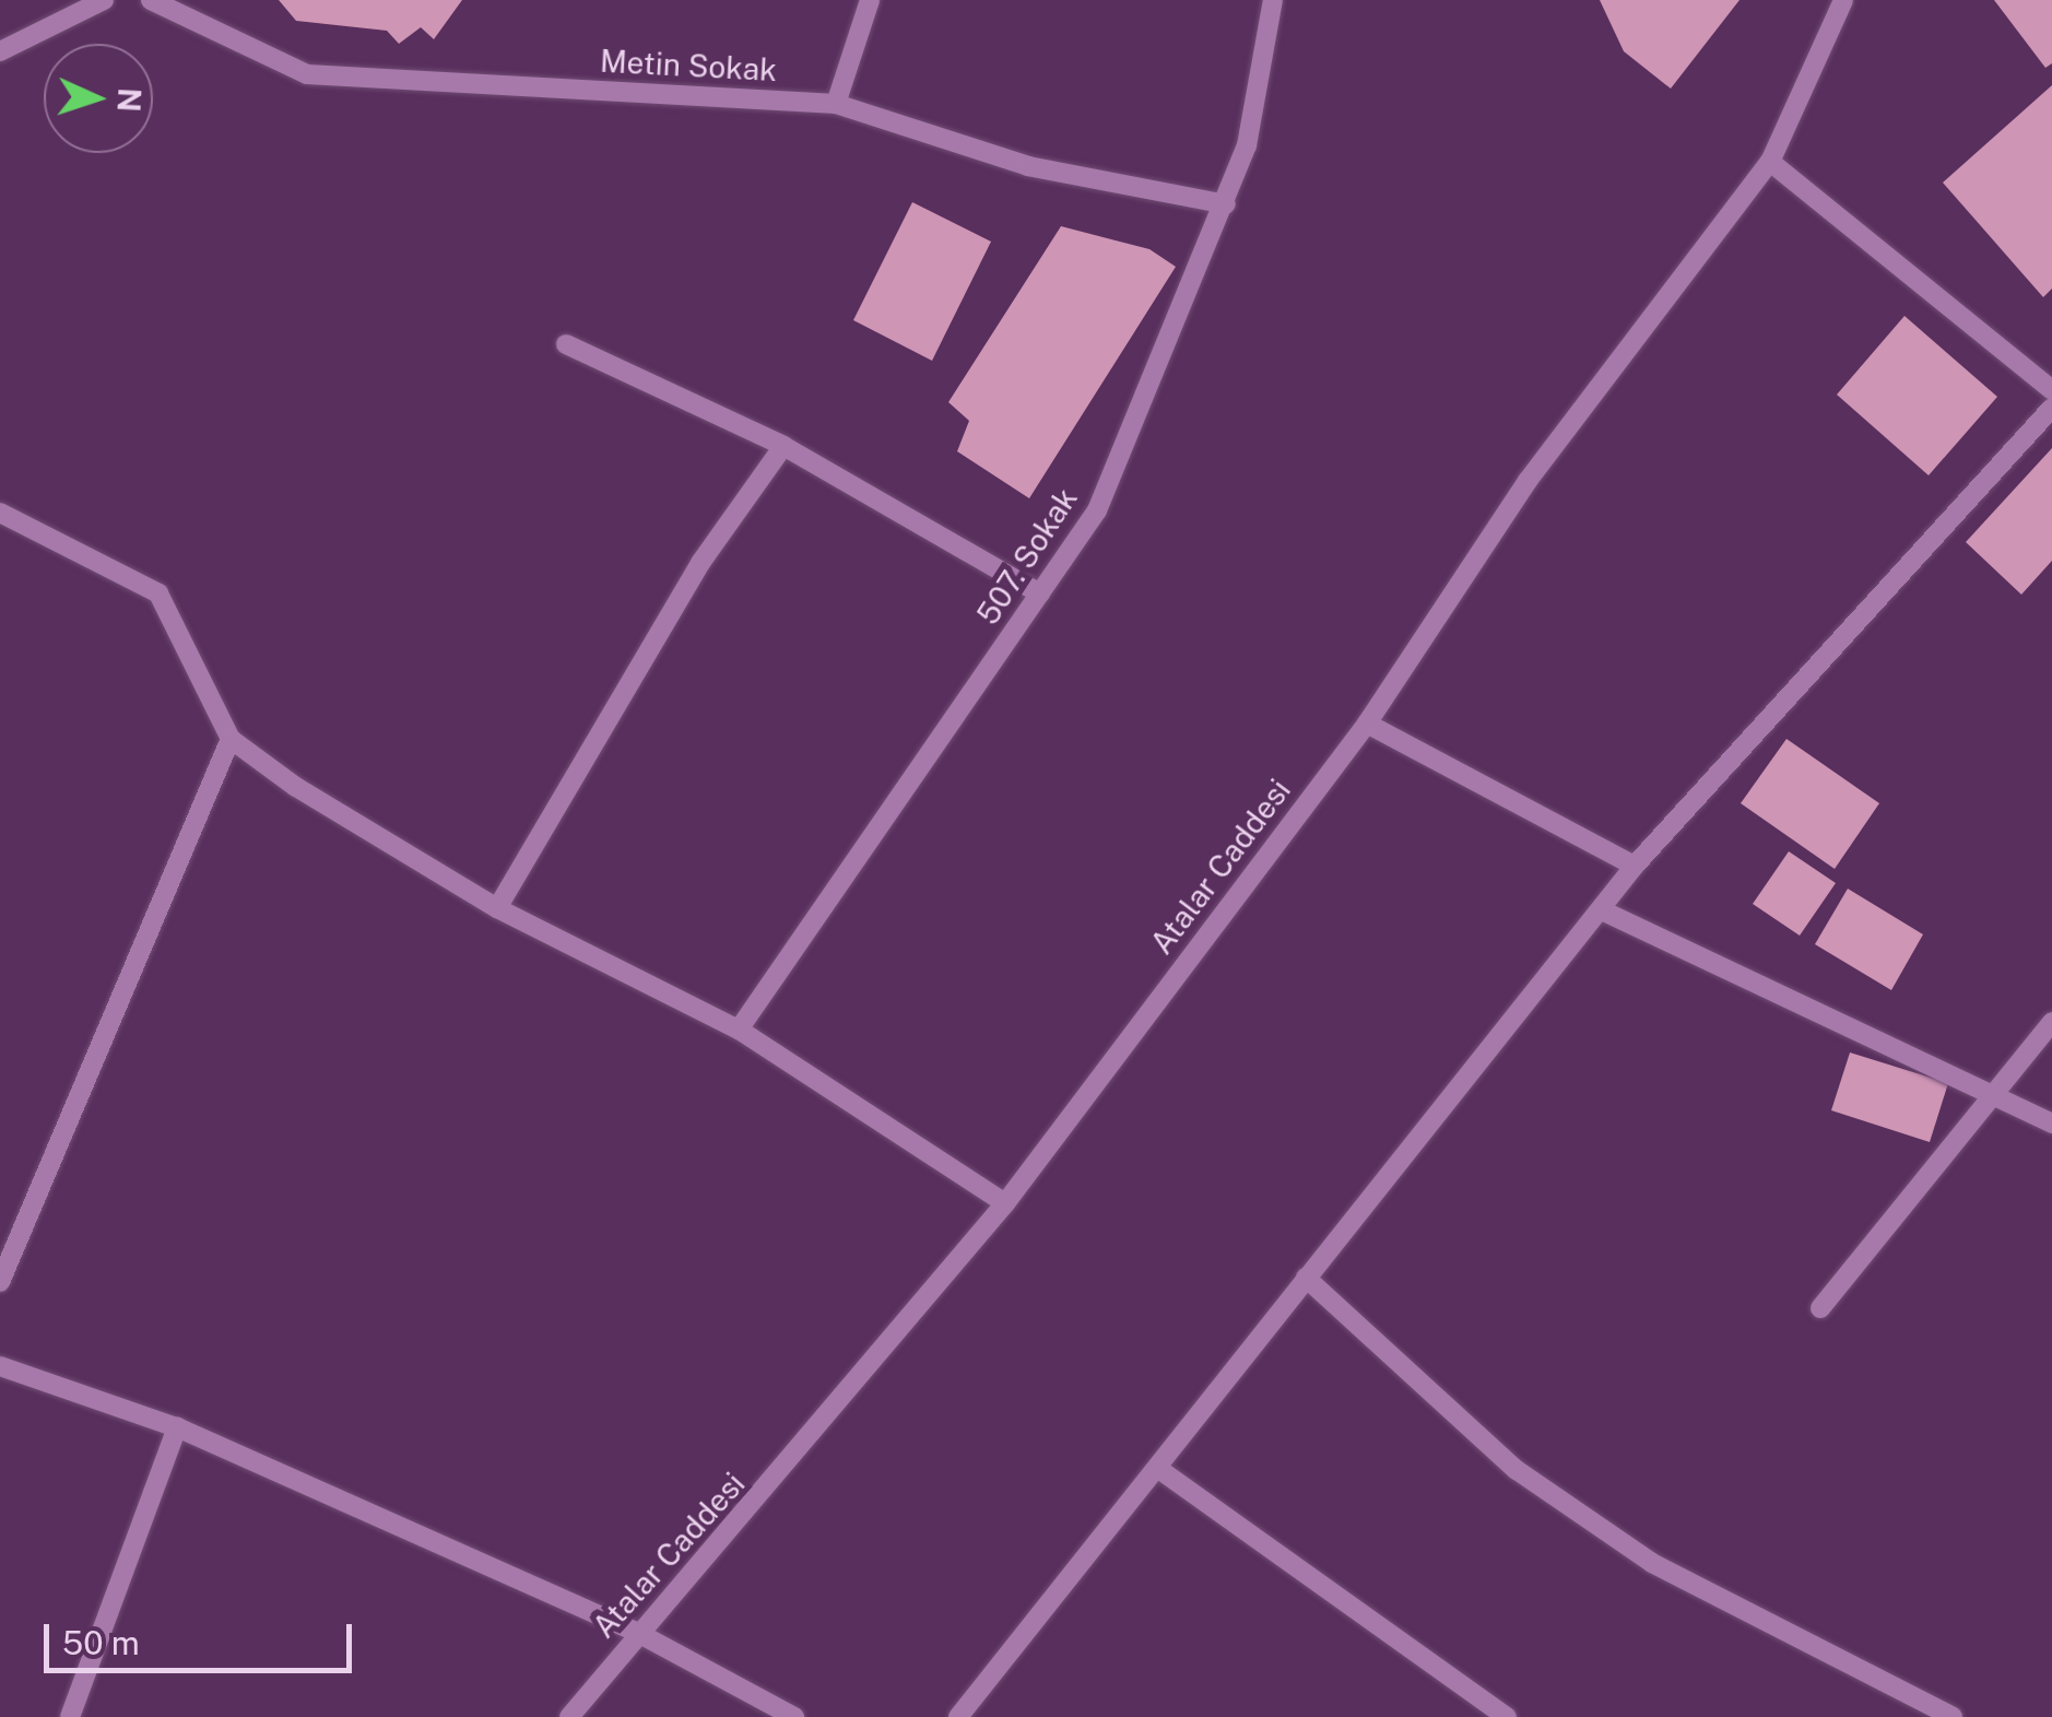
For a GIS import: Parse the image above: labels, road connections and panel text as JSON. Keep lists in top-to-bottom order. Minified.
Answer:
{"streets":{"street":["Metin Sokak","507. Sokak","Atalar Caddesi"]},"crossings":[["Metin Sokak","507. Sokak"]],"scale_bar":"50 m","north":"right"}
